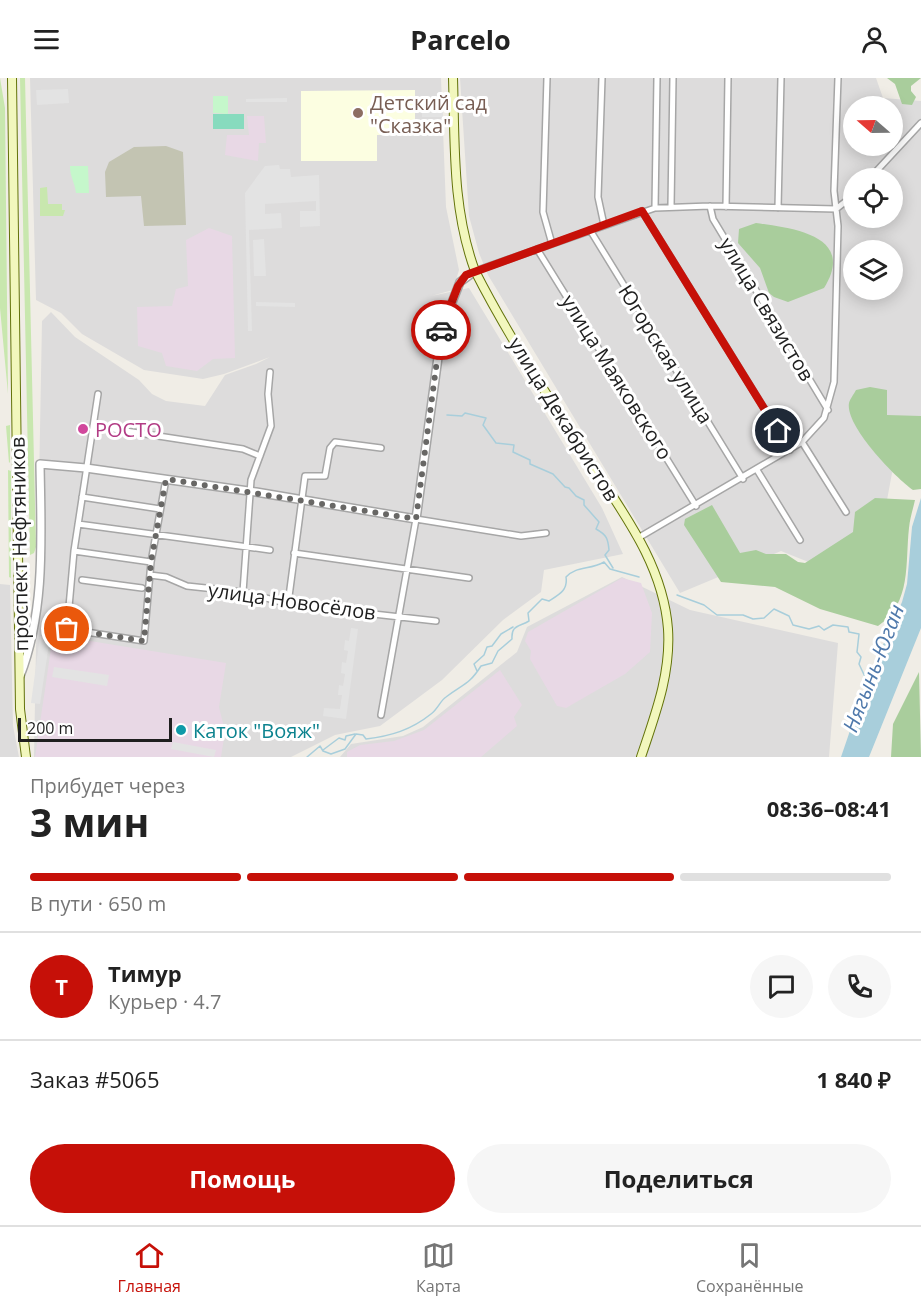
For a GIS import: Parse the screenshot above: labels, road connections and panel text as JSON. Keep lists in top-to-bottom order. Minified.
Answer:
{"streets":{"main road":["улица Декабристов","проспект Нефтяников"],"street":["улица Связистов","Югорская улица","улица Маяковского","улица Новосёлов"]},"water":["Нягынь-Юган"],"places":["Детский сад \"Сказка\"","РОСТО","Каток \"Вояж\""],"scale_bar":"200 m","north":"left","page":{"header":"Parcelo","scale":"200 m","heading":["3 мин","Прибудет через","08:36–08:41"],"panel":["Тимур","Курьер · 4.7","Заказ #5065","1 840 ₽"],"bar":"В пути · 650 m","round":"Т","buttons":["Помощь","Поделиться"],"tabs":["Главная","Карта","Сохранённые"]}}
